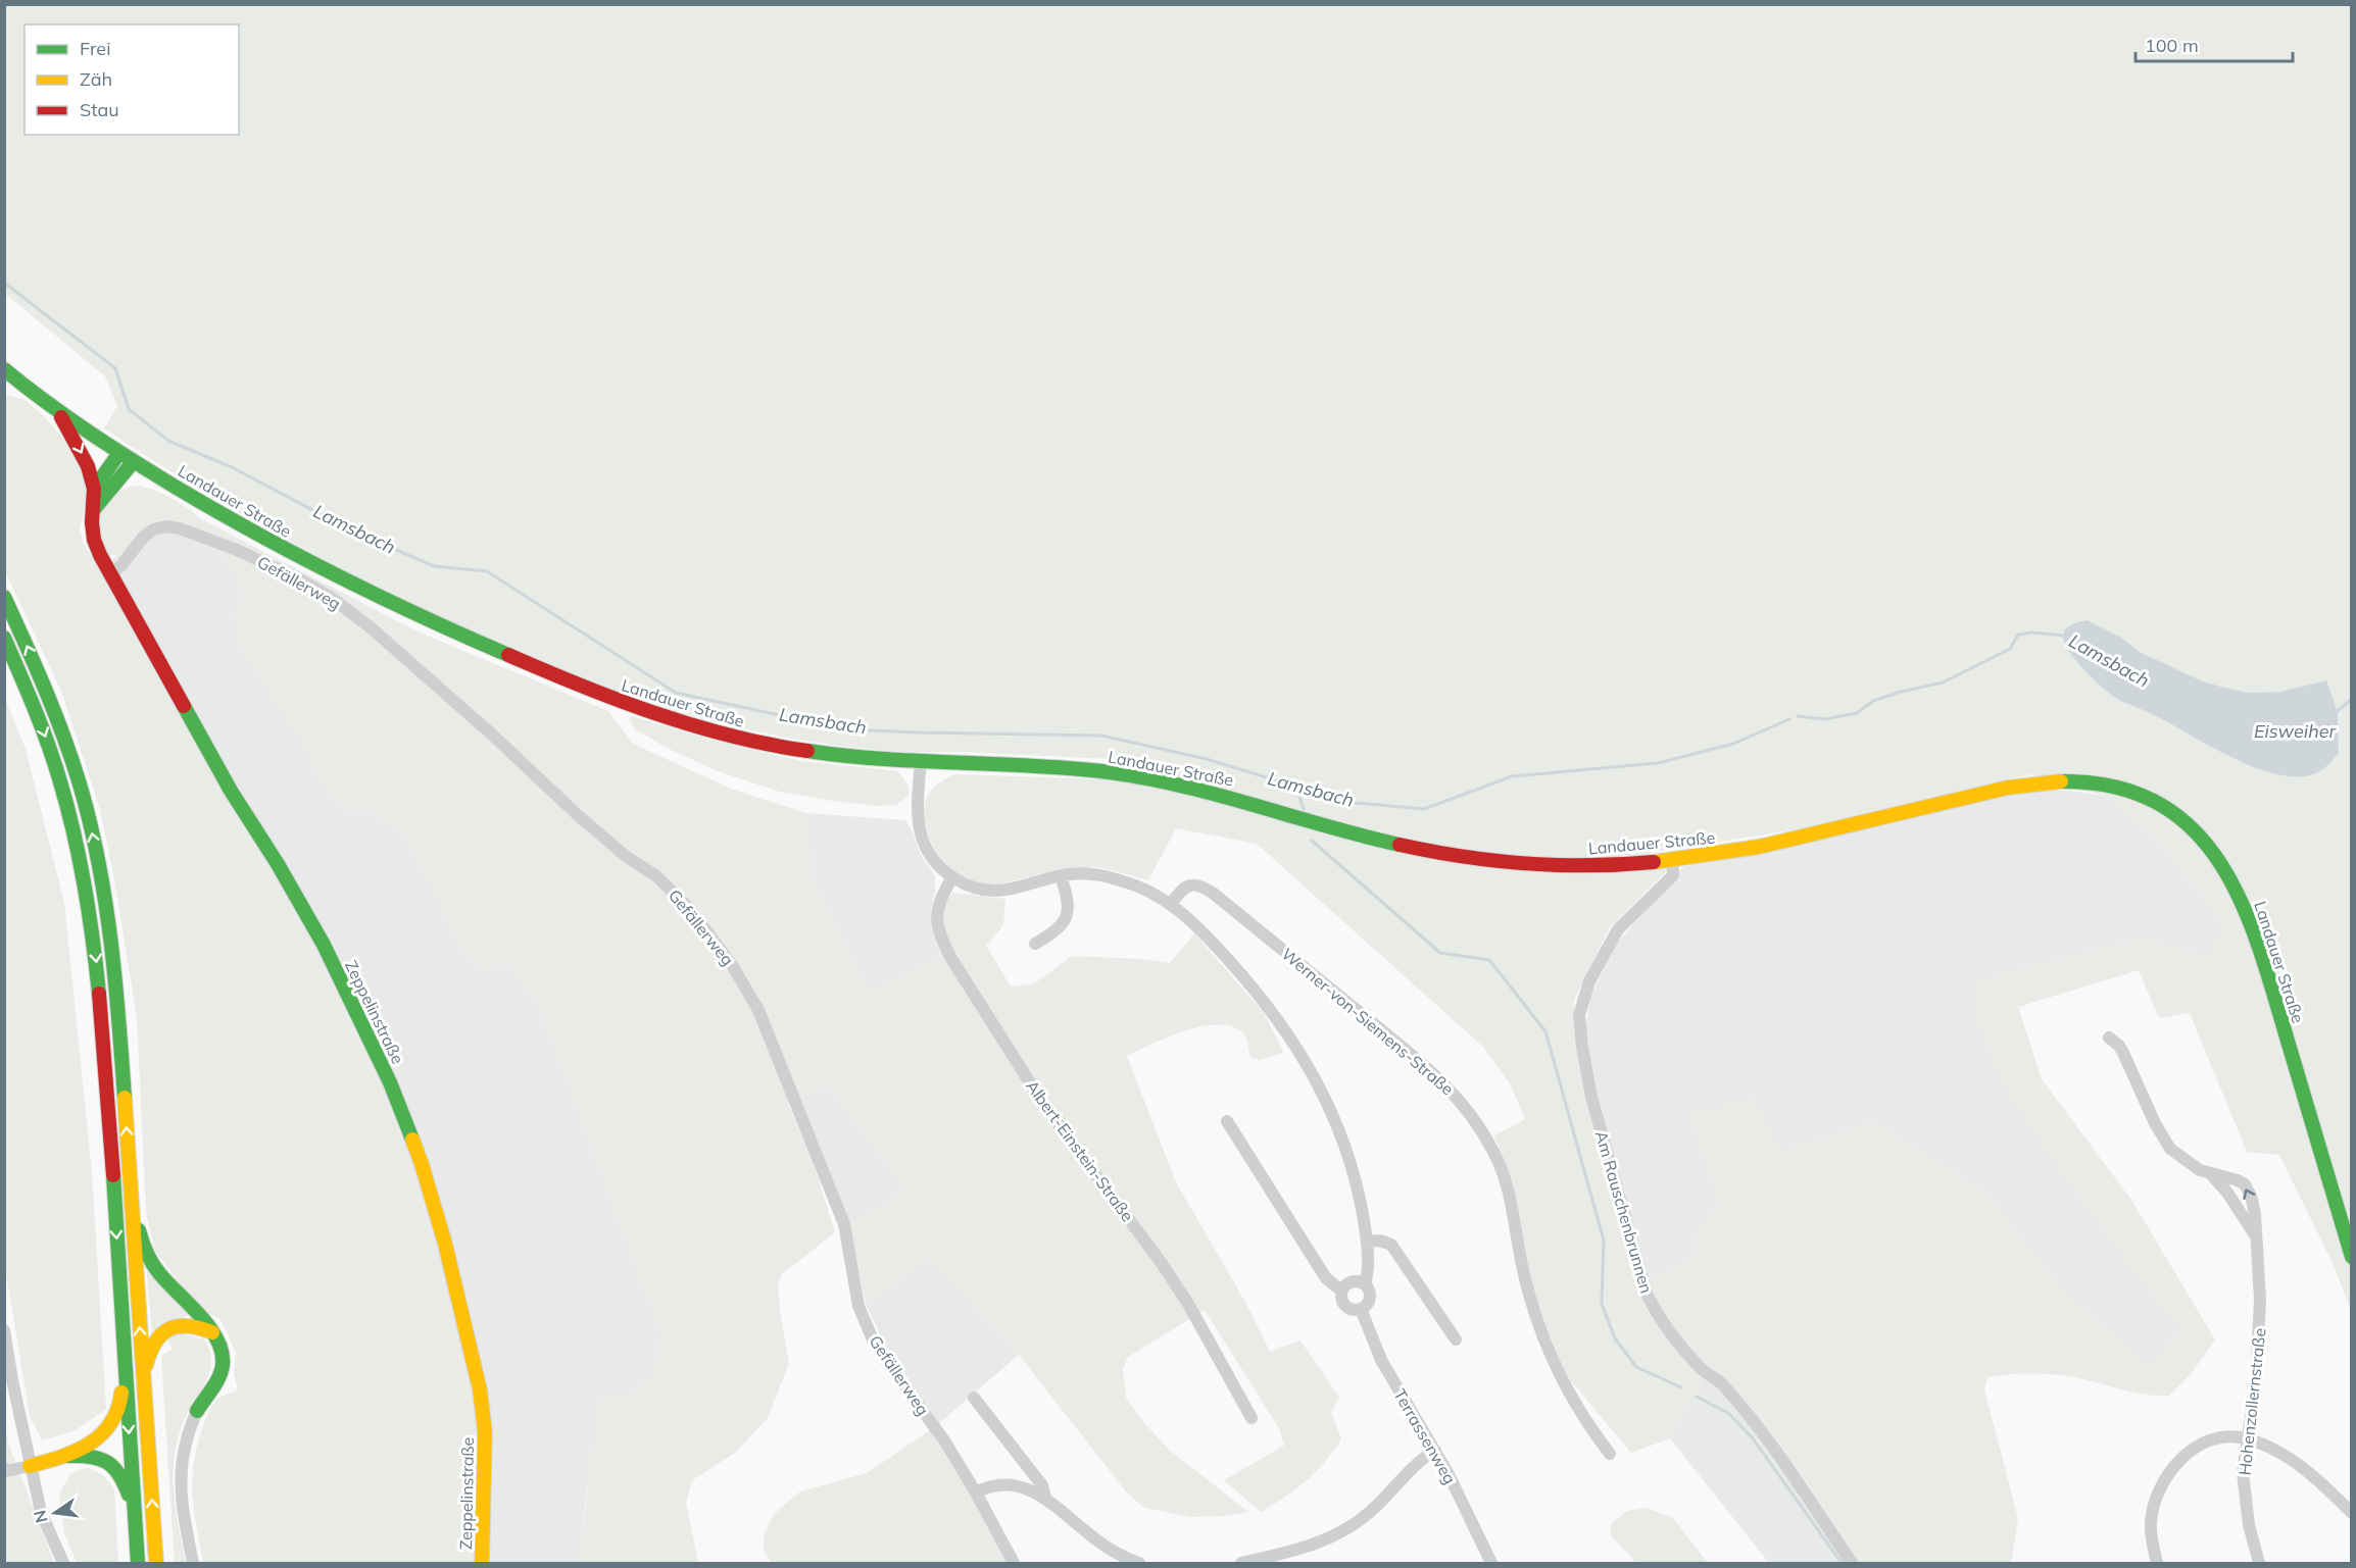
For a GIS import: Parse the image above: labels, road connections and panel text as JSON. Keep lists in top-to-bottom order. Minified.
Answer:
{"streets":{"main road":["Landauer Straße","Zeppelinstraße"],"street":["Gefällerweg","Werner-von-Siemens-Straße","Albert-Einstein-Straße","Am Rauschenbrunnen","Hohenzollernstraße","Terrassenweg"]},"crossings":[["Landauer Straße","Zeppelinstraße"],["Landauer Straße","Am Rauschenbrunnen"],["Gefällerweg","Zeppelinstraße"]],"water":["Lamsbach","Eisweiher"],"legend":["Frei","Zäh","Stau"],"scale_bar":"100 m","north":"left"}
